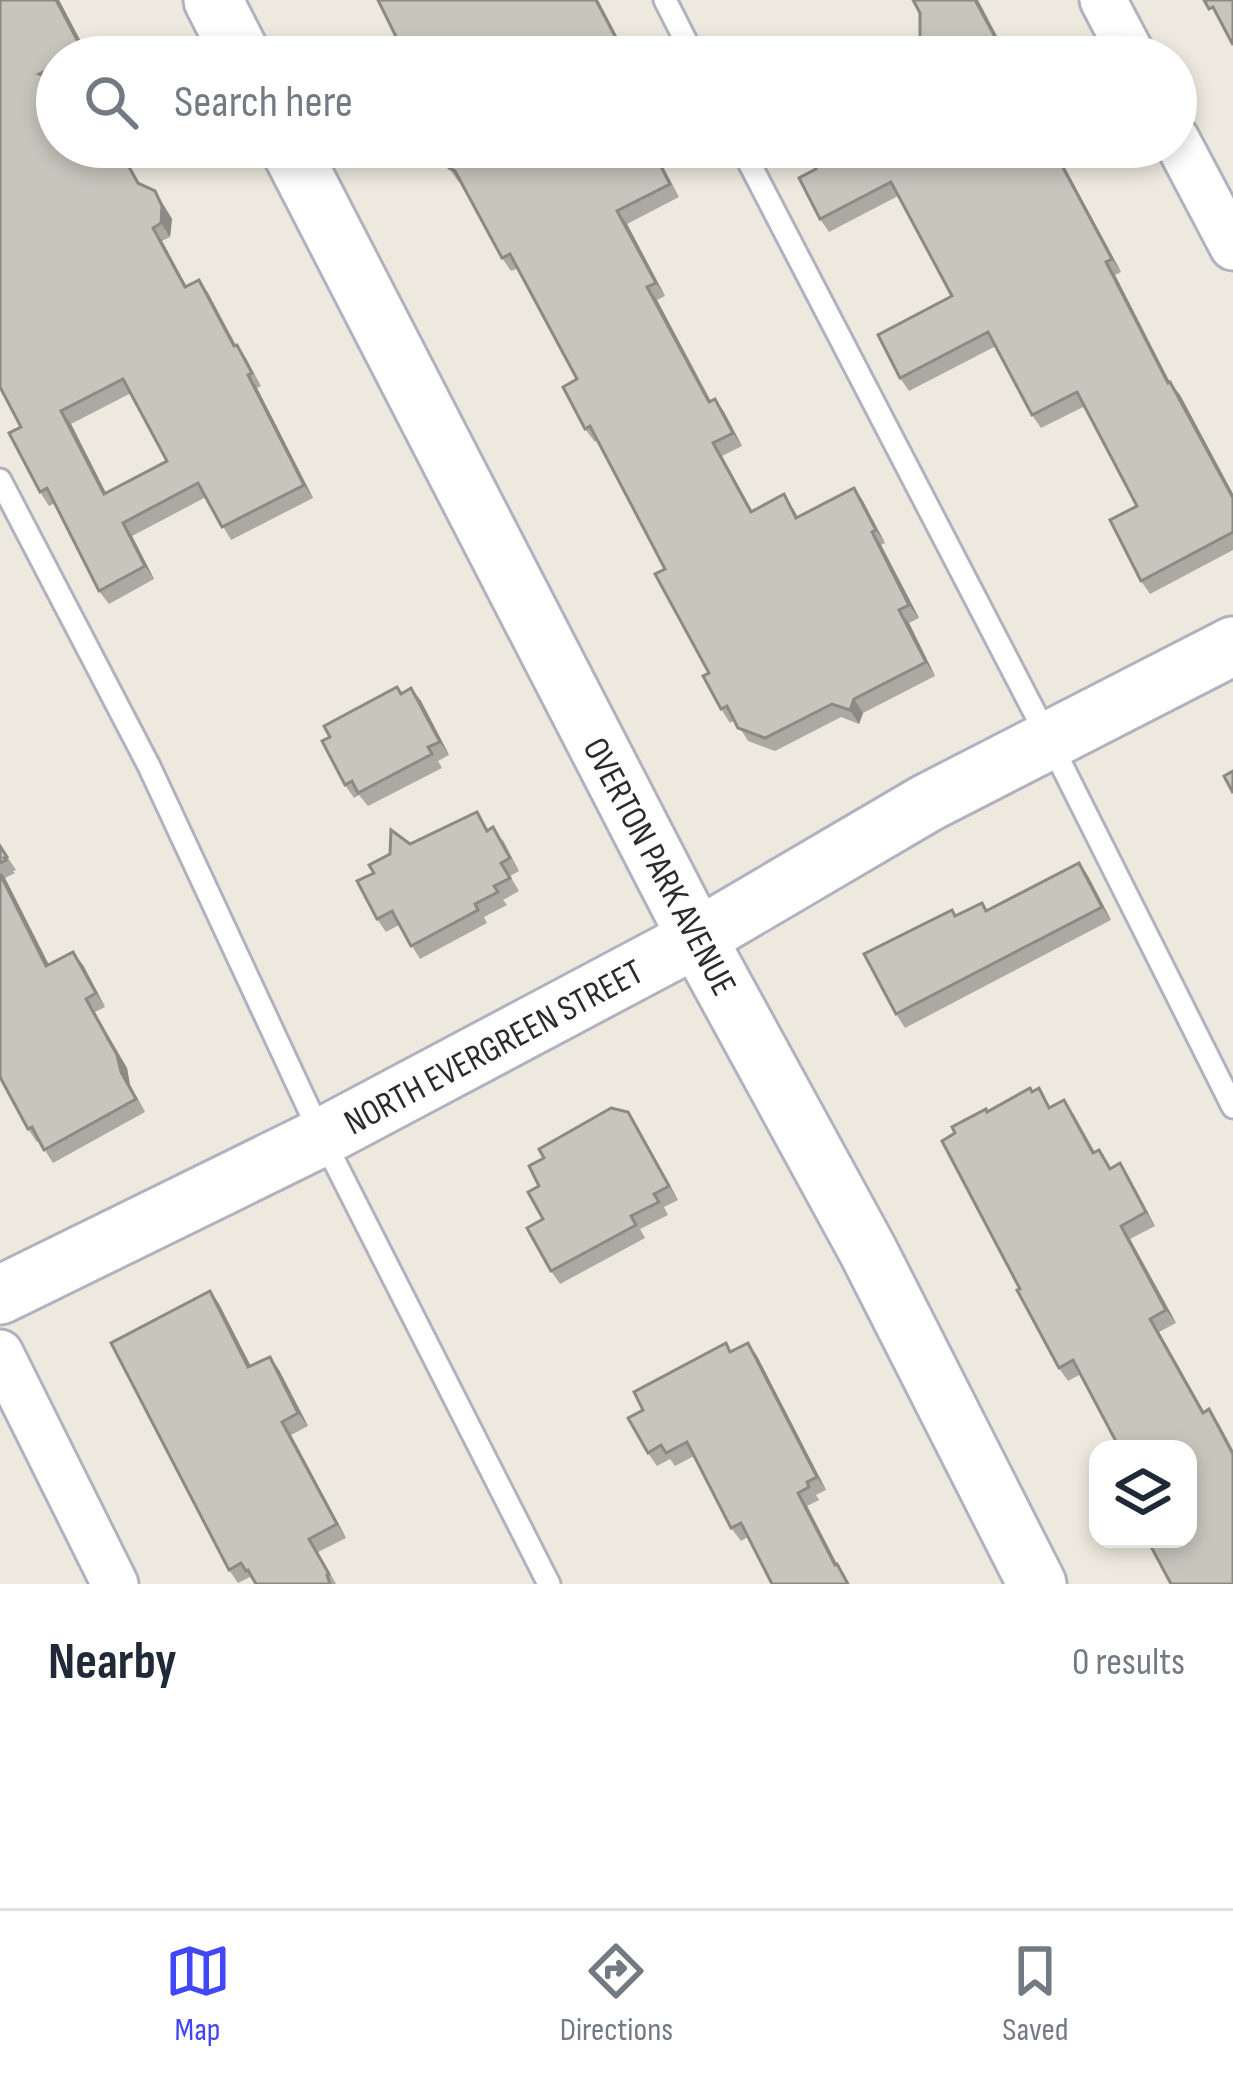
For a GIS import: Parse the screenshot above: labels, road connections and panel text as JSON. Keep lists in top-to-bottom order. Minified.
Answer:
{"streets":{"street":["OVERTON PARK AVENUE","NORTH EVERGREEN STREET"]},"crossings":[["OVERTON PARK AVENUE","NORTH EVERGREEN STREET"]],"page":{"search":"Search here","heading":["Nearby","0 results"],"nav":["Map","Directions","Saved"]}}
